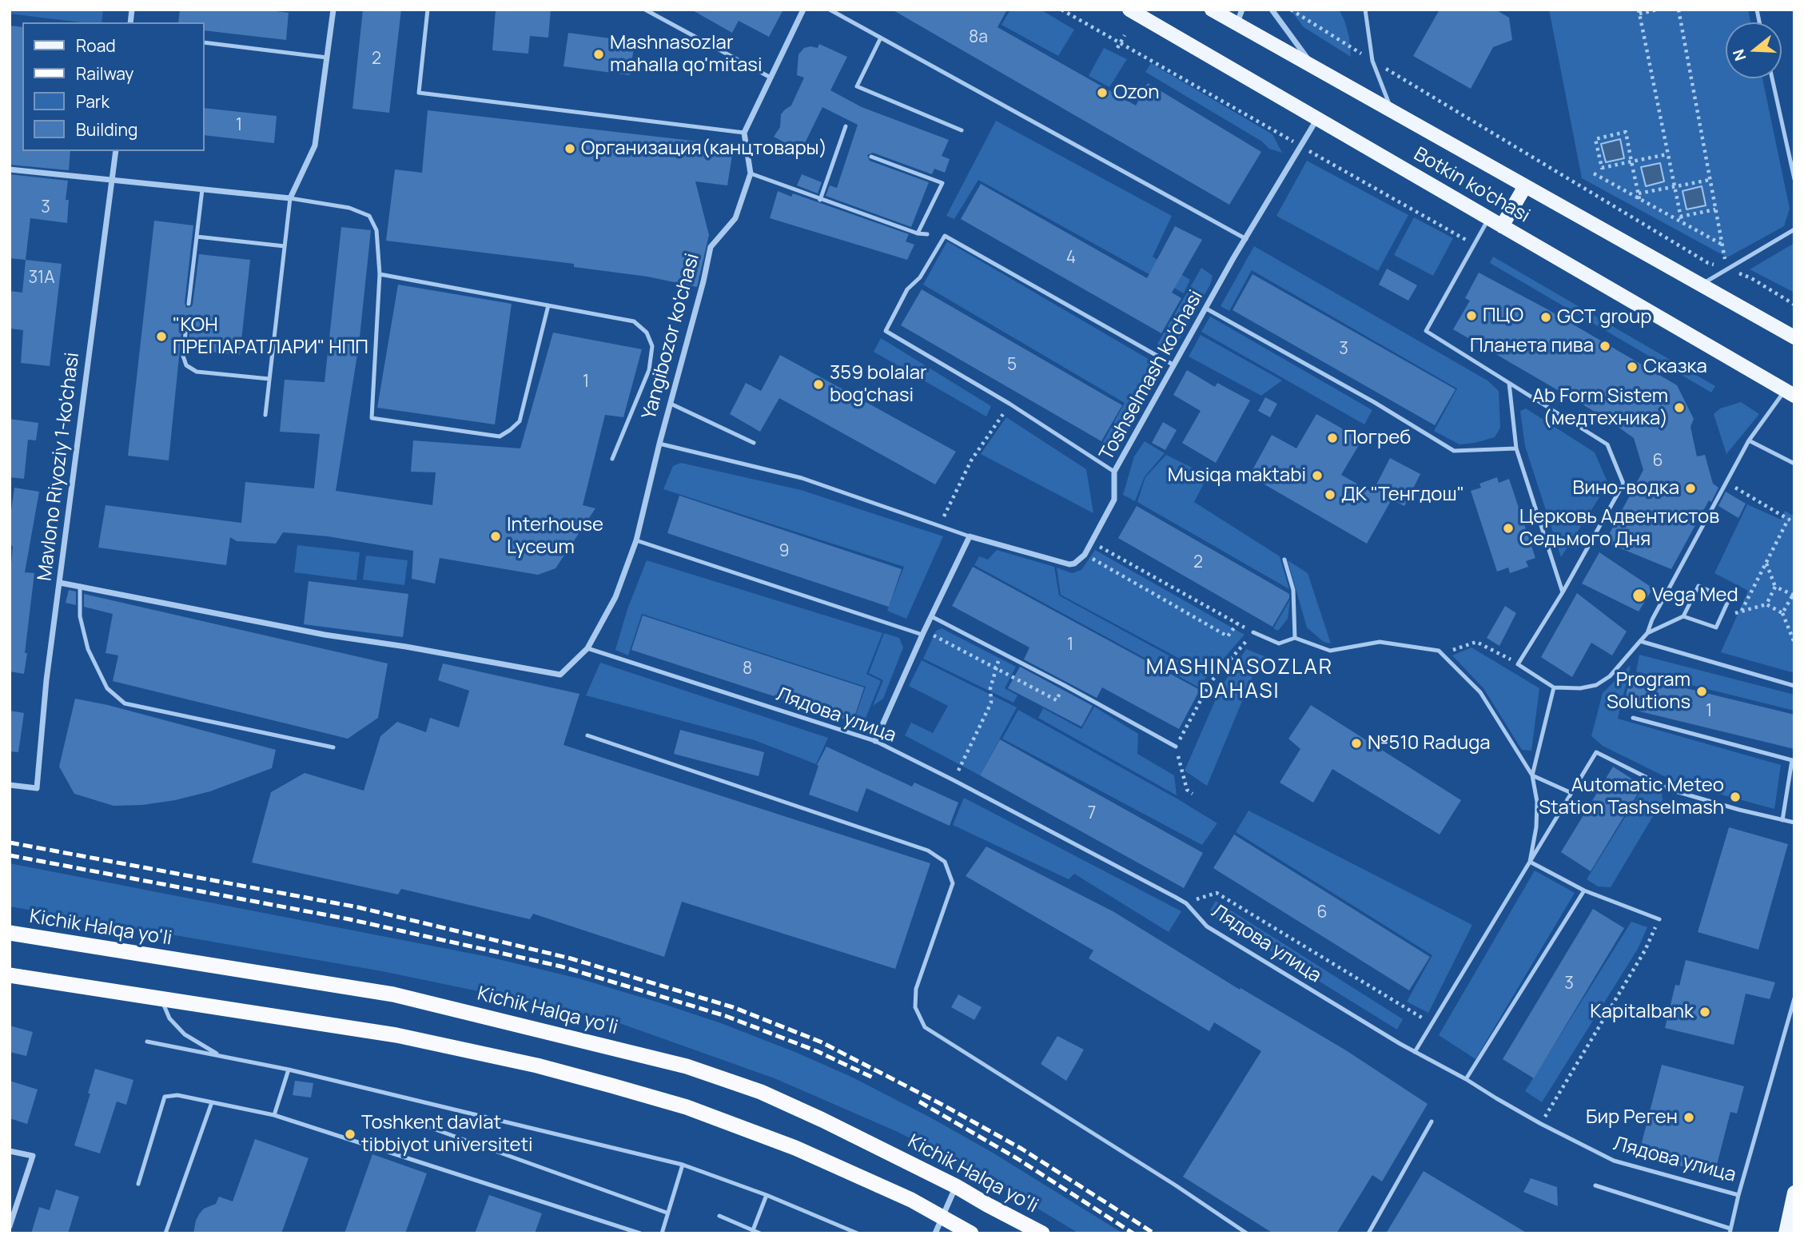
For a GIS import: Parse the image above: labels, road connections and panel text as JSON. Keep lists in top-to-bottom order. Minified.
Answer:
{"streets":{"highway":["Kichik Halqa yo'li"],"main road":["Botkin ko'chasi"],"street":["Yangibozor ko'chasi","Toshselmash ko'chasi","Mavlono Riyoziy 1-ko'chasi"],"lane":["Лядова улица"]},"crossings":[["Botkin ko'chasi","Toshselmash ko'chasi"],["Yangibozor ko'chasi","Лядова улица"]],"districts":["MASHINASOZLAR DAHASI"],"places":["Mashnasozlar mahalla qo'mitasi","Ozon","Организация(канцтовары)","ПЦО","GCT group","\"КОН ПРЕПАРАТЛАРИ\" НПП","Планета пива","Сказка","359 bolalar bog'chasi","Ab Form Sistem (медтехника)","Погреб","Musiqa maktabi","Вино-водка","ДК \"Тенгдош\"","Церковь Адвентистов Седьмого Дня","Interhouse Lyceum","Vega Med","Program Solutions","№510 Raduga","Automatic Meteo Station Tashselmash","Kapitalbank","Бир Реген","Toshkent davlat tibbiyot universiteti"],"house_numbers":["8a","2","1","3","4","31A","3","5","1","6","9","2","1","8","1","7","6","3"],"legend":["Road","Railway","Park","Building"],"north":"left"}
